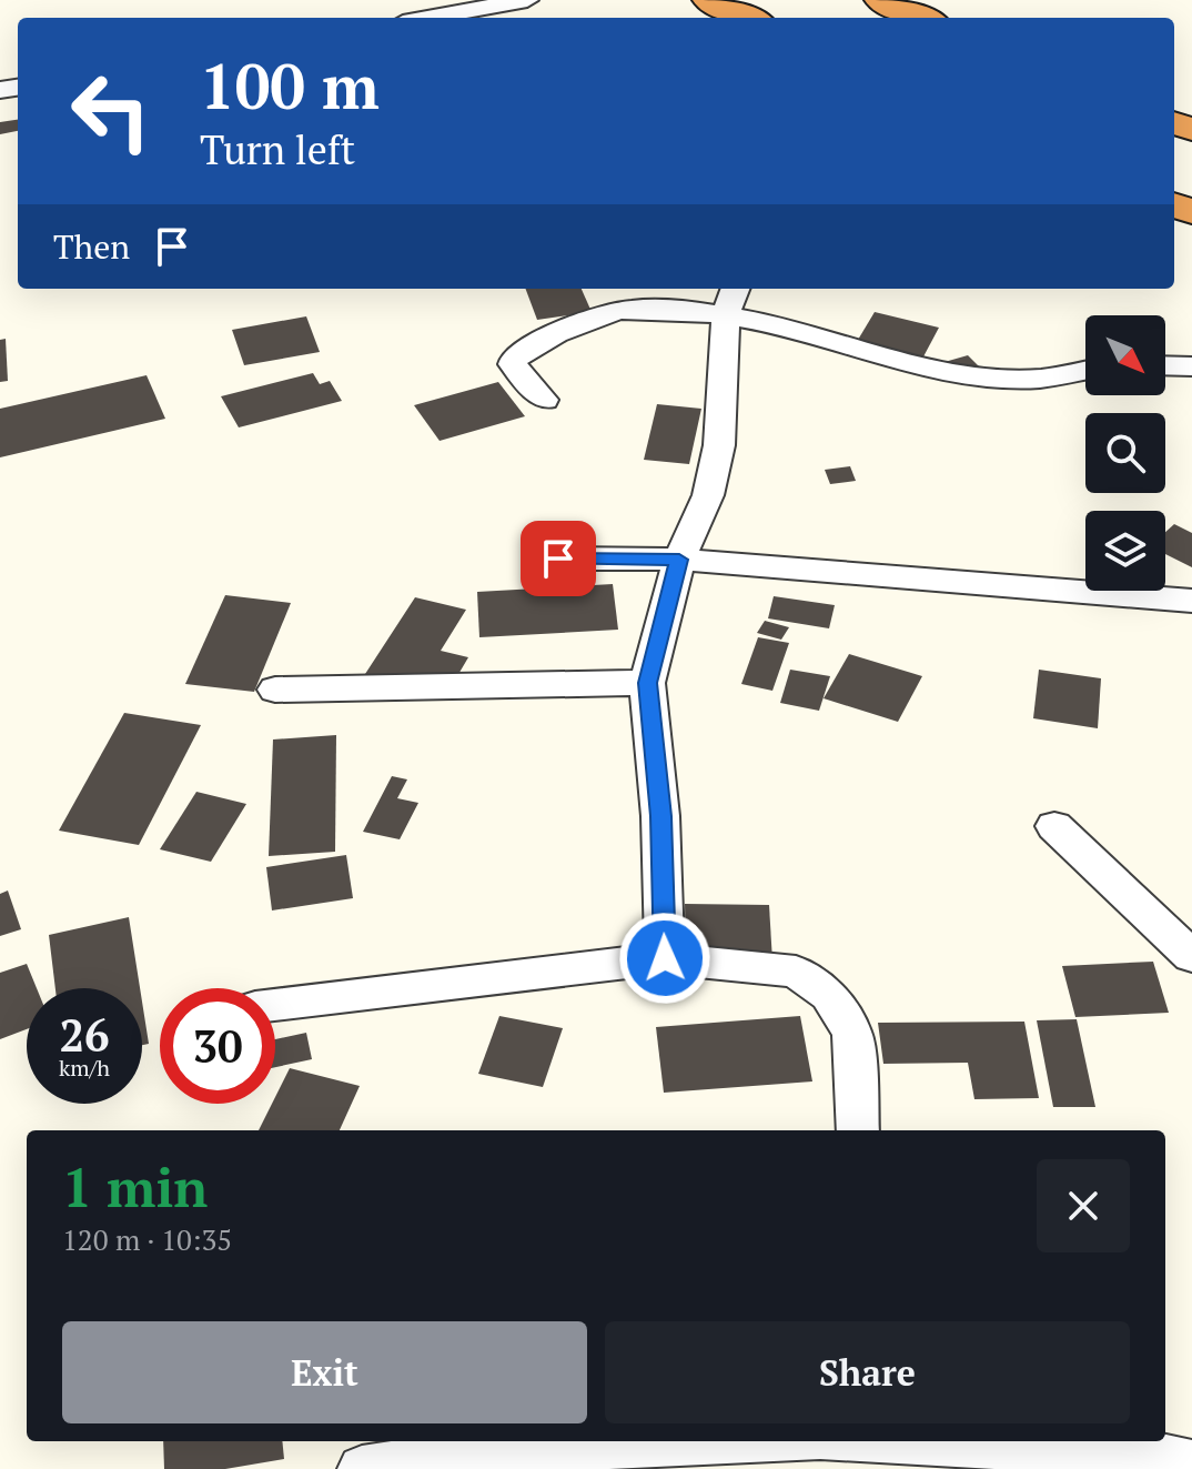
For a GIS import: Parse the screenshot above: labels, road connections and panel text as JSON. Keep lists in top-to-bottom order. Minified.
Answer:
{"north":"bottom right","page":{"turn":["100 m","Turn left"],"then":"Then","speed":"26 km/h","limit":"30","heading":["1 min","120 m · 10:35"],"buttons":["Exit","Share"]}}
